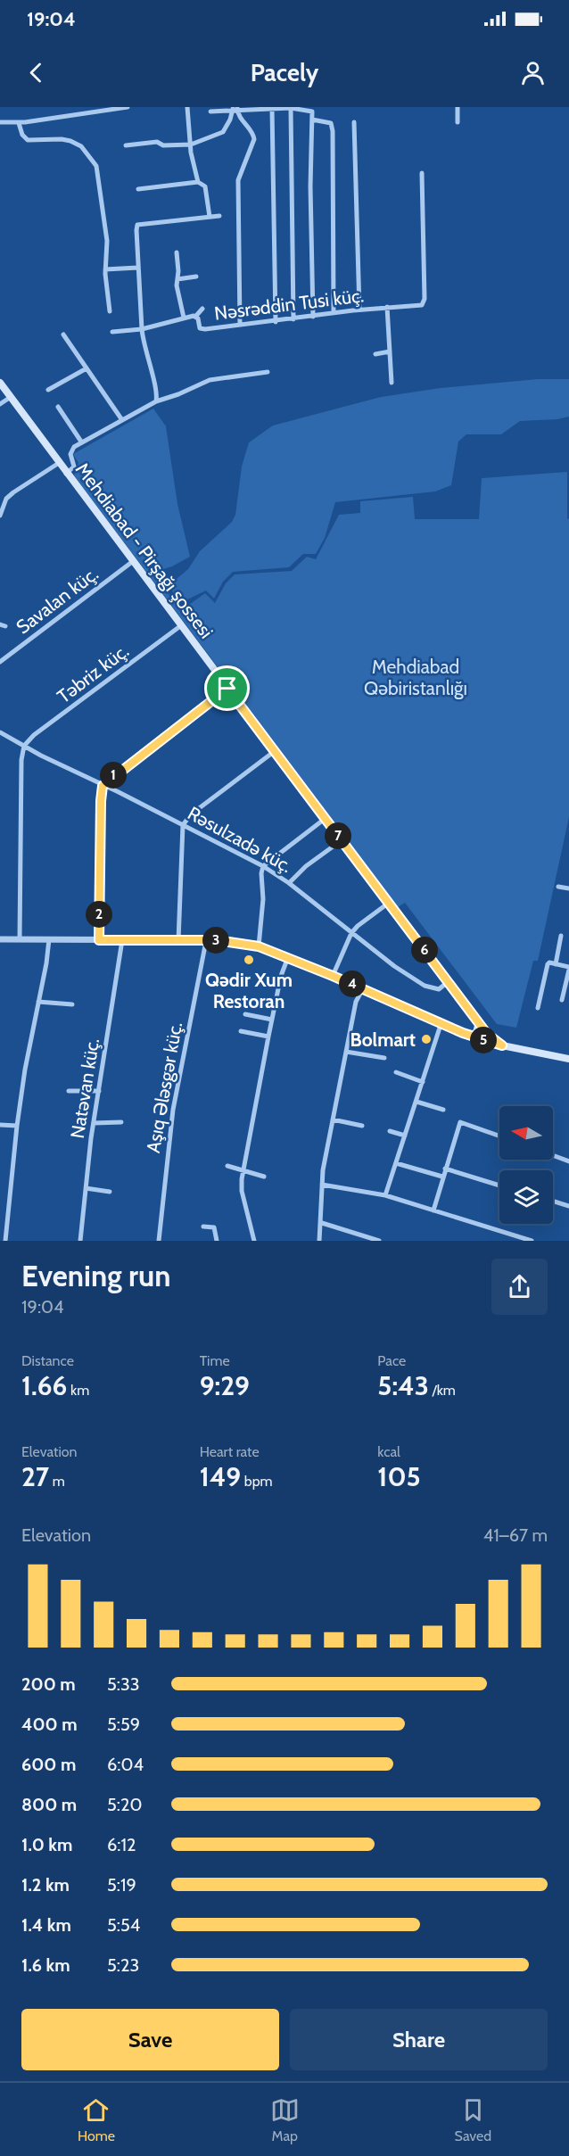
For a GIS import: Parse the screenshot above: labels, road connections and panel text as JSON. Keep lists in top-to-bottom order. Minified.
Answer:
{"streets":{"main road":["Mehdiabad - Pirşağı şossesi"],"street":["Nəsrəddin Tusi küç.","Savalan küç.","Təbriz küç.","Rəsulzadə küç.","Aşıq Ələsgər küç.","Natəvan küç."]},"crossings":[["Mehdiabad - Pirşağı şossesi","Savalan küç."],["Mehdiabad - Pirşağı şossesi","Təbriz küç."],["Mehdiabad - Pirşağı şossesi","Rəsulzadə küç."],["Təbriz küç.","Rəsulzadə küç."]],"parks":["Mehdiabad Qəbiristanlığı"],"places":["Qədir Xum Restoran","Bolmart"],"north":"left","page":{"status":"19:04","header":"Pacely","pins":["1","7","2","3","6","4","5"],"heading":["Evening run","19:04"],"stats":[["Distance","1.66 km"],["Time","9:29"],["Pace","5:43 /km"],["Elevation","27 m"],["Heart rate","149 bpm"],["kcal","105"]],"chart":["Elevation","41–67 m"],"list":[{"name":"200 m","note":"5:33"},{"name":"400 m","note":"5:59"},{"name":"600 m","note":"6:04"},{"name":"800 m","note":"5:20"},{"name":"1.0 km","note":"6:12"},{"name":"1.2 km","note":"5:19"},{"name":"1.4 km","note":"5:54"},{"name":"1.6 km","note":"5:23"}],"buttons":["Save","Share"],"tabs":["Home","Map","Saved"]}}
